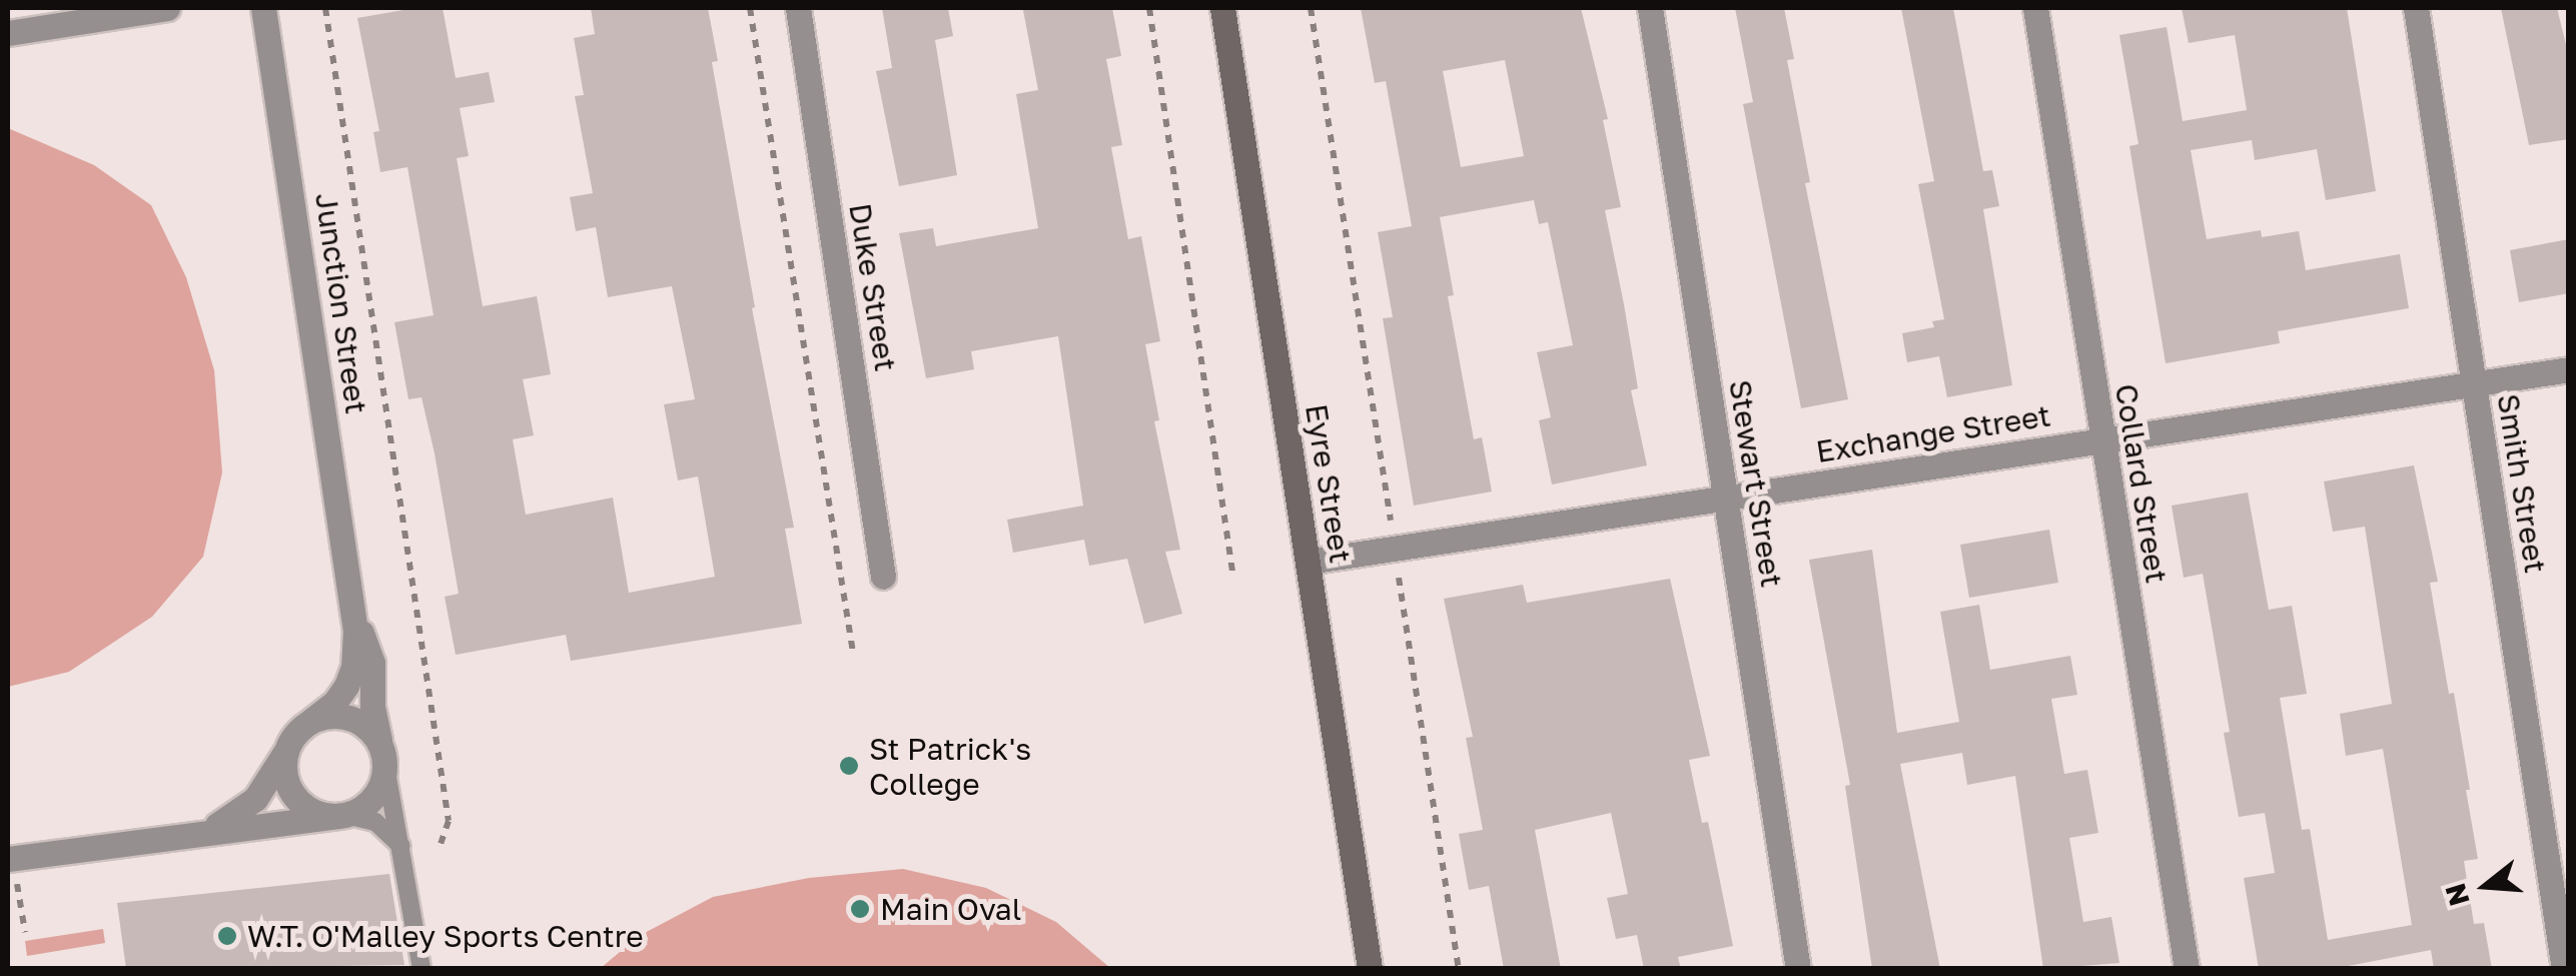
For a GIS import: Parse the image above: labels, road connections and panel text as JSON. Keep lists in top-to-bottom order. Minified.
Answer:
{"streets":{"main road":["Eyre Street"],"street":["Duke Street","Junction Street","Exchange Street","Stewart Street","Collard Street","Smith Street"]},"crossings":[["Exchange Street","Eyre Street"],["Exchange Street","Stewart Street"],["Exchange Street","Collard Street"],["Exchange Street","Smith Street"]],"places":["St Patrick's College","Main Oval","W.T. O'Malley Sports Centre"],"north":"left"}
